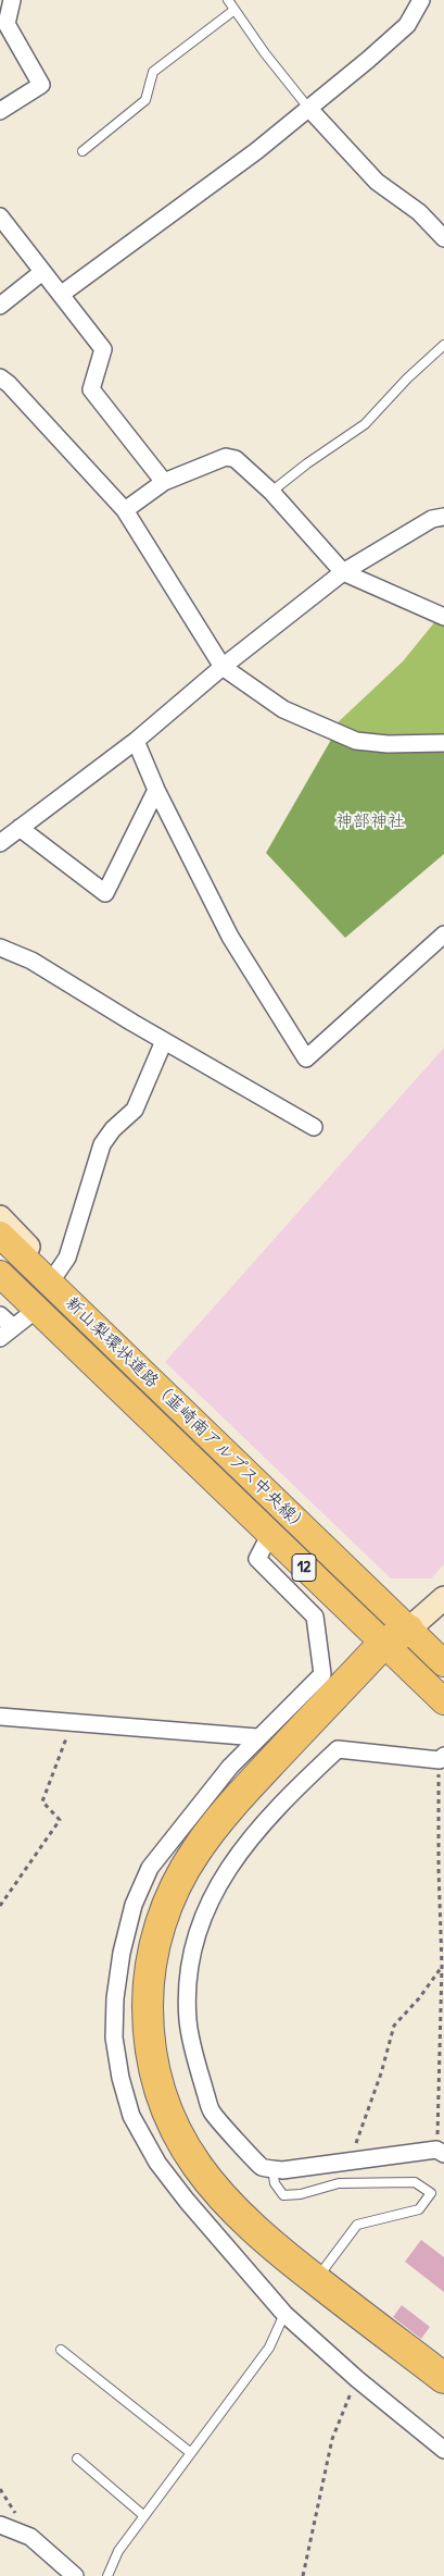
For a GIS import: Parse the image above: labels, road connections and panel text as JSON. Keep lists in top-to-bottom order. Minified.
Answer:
{"streets":{"main road":["新山梨環状道路（韮崎南アルプス中央線）","12"]},"parks":["神部神社"]}
